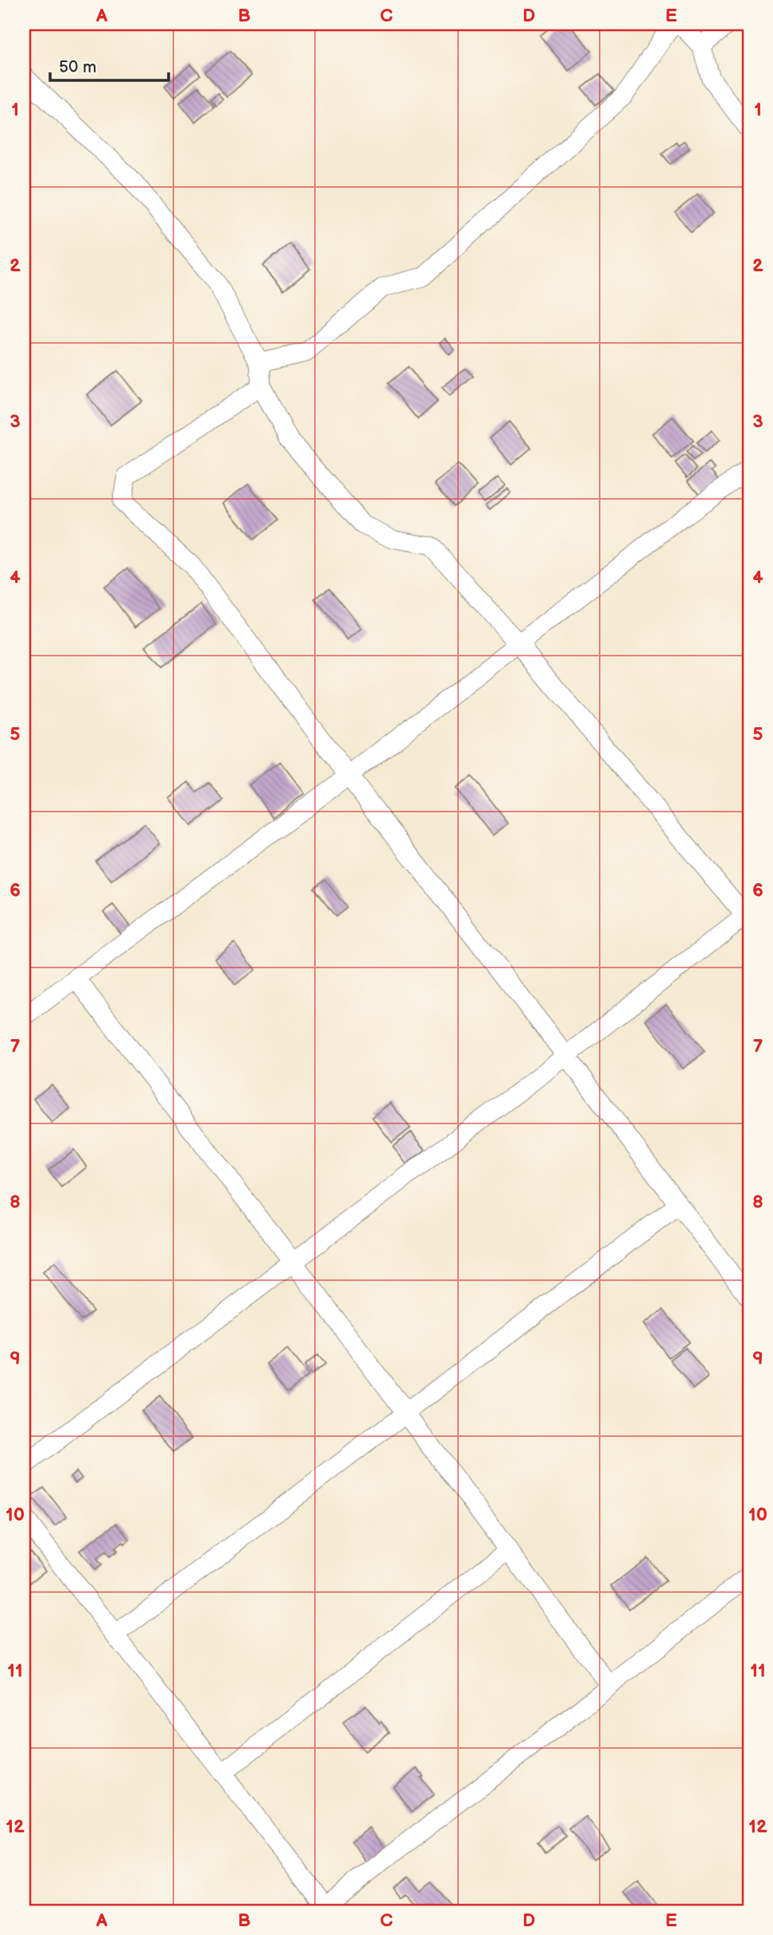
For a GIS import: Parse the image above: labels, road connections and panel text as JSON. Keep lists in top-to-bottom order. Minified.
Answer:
{"scale_bar":"50 m","grid":{"columns":["A","B","C","D","E"],"rows":["1","2","3","4","5","6","7","8","9","10","11","12"]}}
